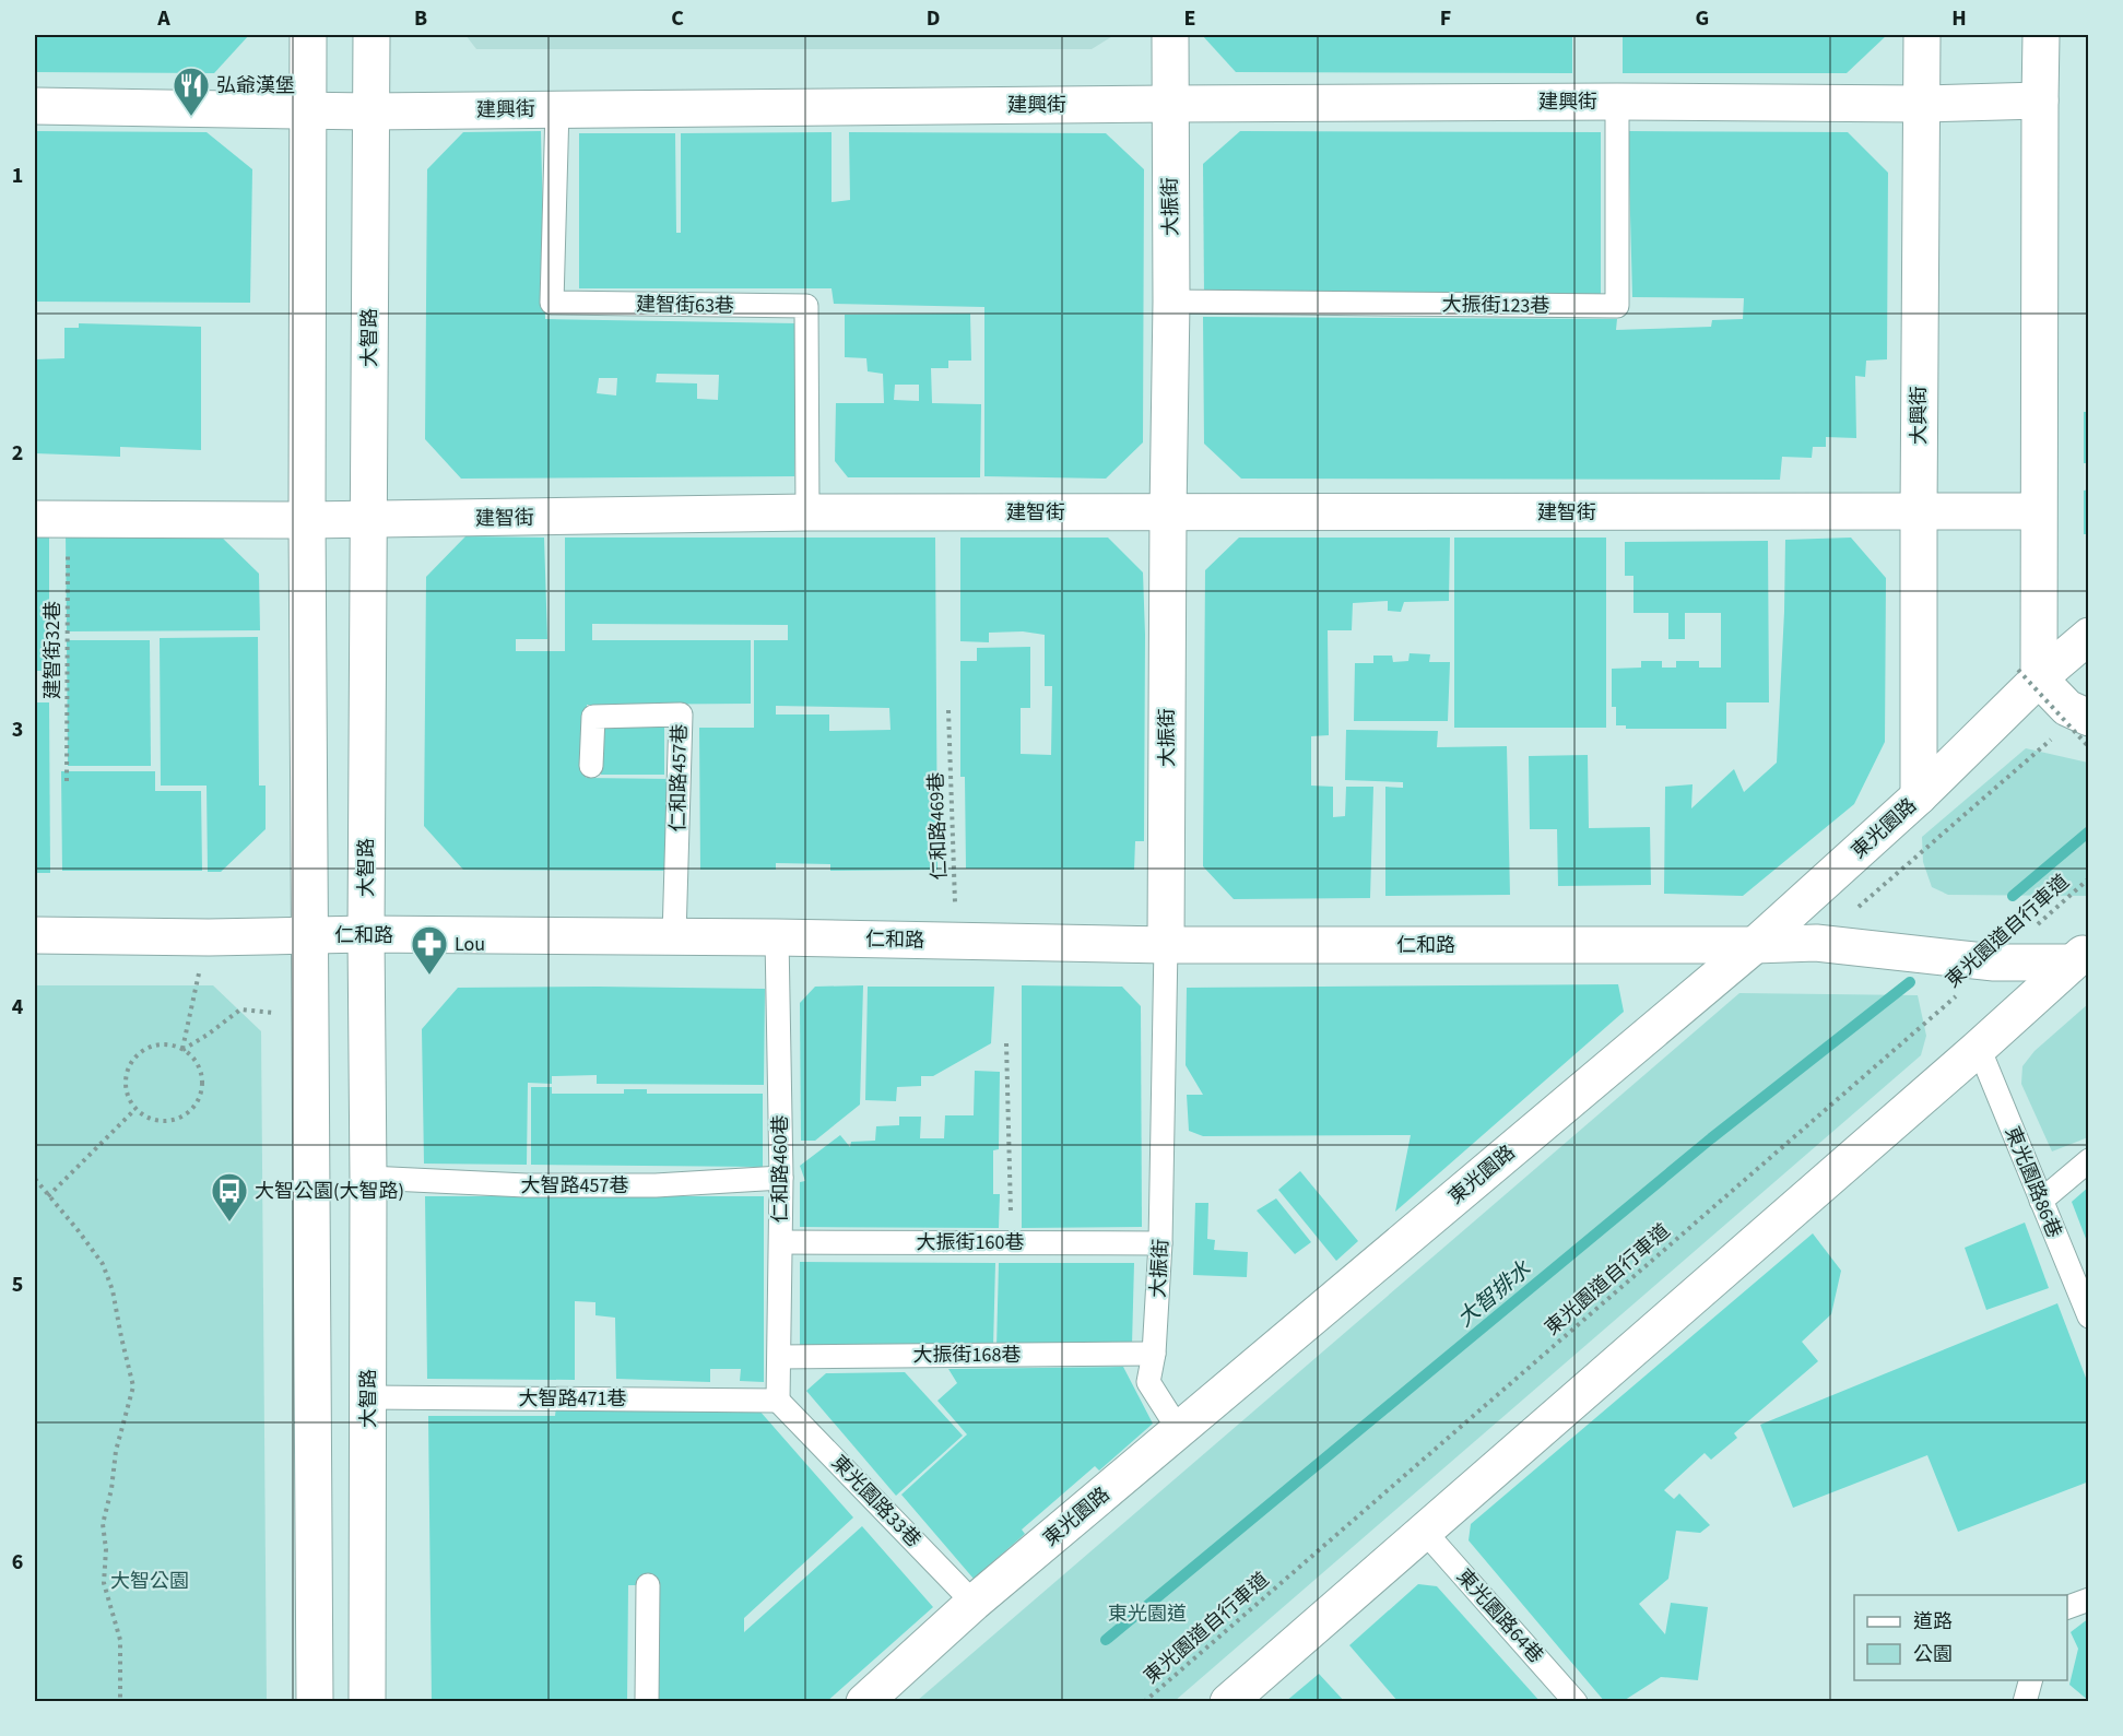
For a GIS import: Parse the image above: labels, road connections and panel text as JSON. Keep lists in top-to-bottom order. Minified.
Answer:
{"streets":{"street":["建興街","大振街","大智路","大興街","建智街","東光園路","仁和路"],"lane":["建智街63巷","大振街123巷","仁和路457巷","仁和路460巷","東光園路86巷","大智路457巷","大振街160巷","大振街168巷","大智路471巷","東光園路33巷","東光園路64巷"],"path":["建智街32巷","仁和路469巷","東光園道自行車道"]},"crossings":[["建興街","大振街"],["建興街","建智街63巷"],["建興街","大振街123巷"],["建興街","大智路"],["建興街","大興街"],["大振街","大振街123巷"],["大振街","建智街"],["大振街","東光園路"],["大振街","仁和路"],["大振街","大振街160巷"],["大振街","大振街168巷"],["建智街63巷","建智街"],["大智路","建智街"],["大智路","仁和路"],["大智路","大智路457巷"],["大智路","大智路471巷"],["大興街","建智街"],["大興街","東光園路"],["建智街","建智街32巷"],["仁和路457巷","仁和路"],["仁和路469巷","仁和路"],["東光園路","仁和路"],["東光園路","東光園路33巷"],["東光園道自行車道","仁和路"],["仁和路","仁和路460巷"],["仁和路460巷","大智路457巷"],["仁和路460巷","大振街160巷"],["仁和路460巷","大振街168巷"],["仁和路460巷","大智路471巷"],["仁和路460巷","東光園路33巷"],["大智路471巷","東光園路33巷"]],"water":["大智排水"],"parks":["大智公園","東光園道"],"places":{"restaurant":["弘爺漢堡"],"pharmacy":["Lou"],"bus stop":["大智公園(大智路)"]},"legend":["道路","公園"],"grid":{"columns":["A","B","C","D","E","F","G","H"],"rows":["1","2","3","4","5","6"]}}
